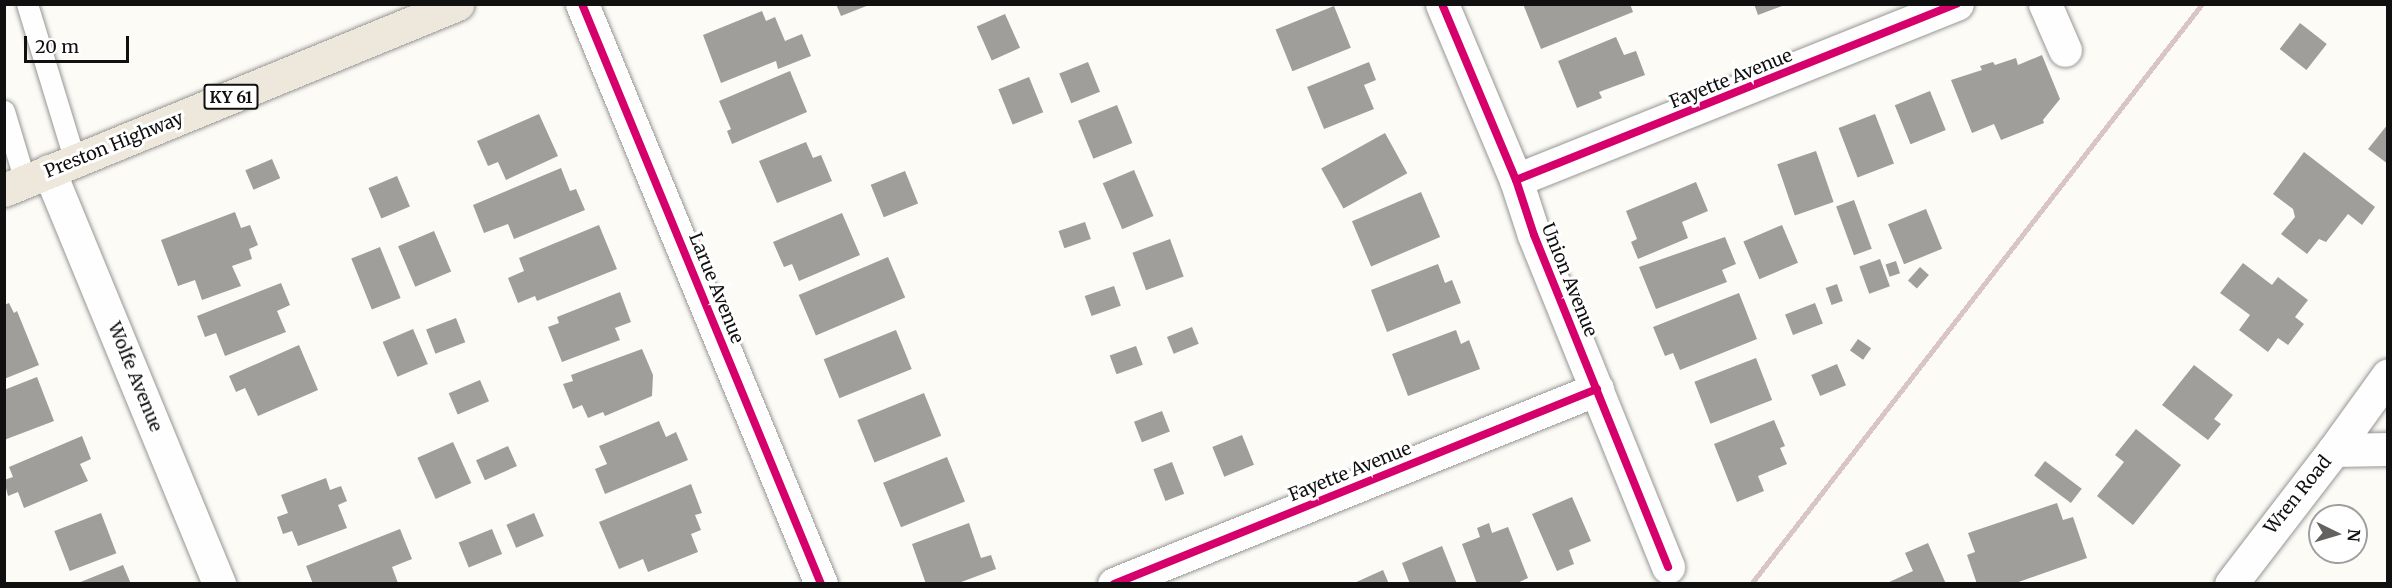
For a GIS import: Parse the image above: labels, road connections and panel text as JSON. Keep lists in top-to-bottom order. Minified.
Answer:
{"streets":{"main road":["KY 61","Preston Highway"],"street":["Fayette Avenue","Union Avenue","Larue Avenue","Wolfe Avenue","Wren Road"]},"crossings":[["Fayette Avenue","Union Avenue"],["Preston Highway","Wolfe Avenue"]],"scale_bar":"20 m","north":"right"}
